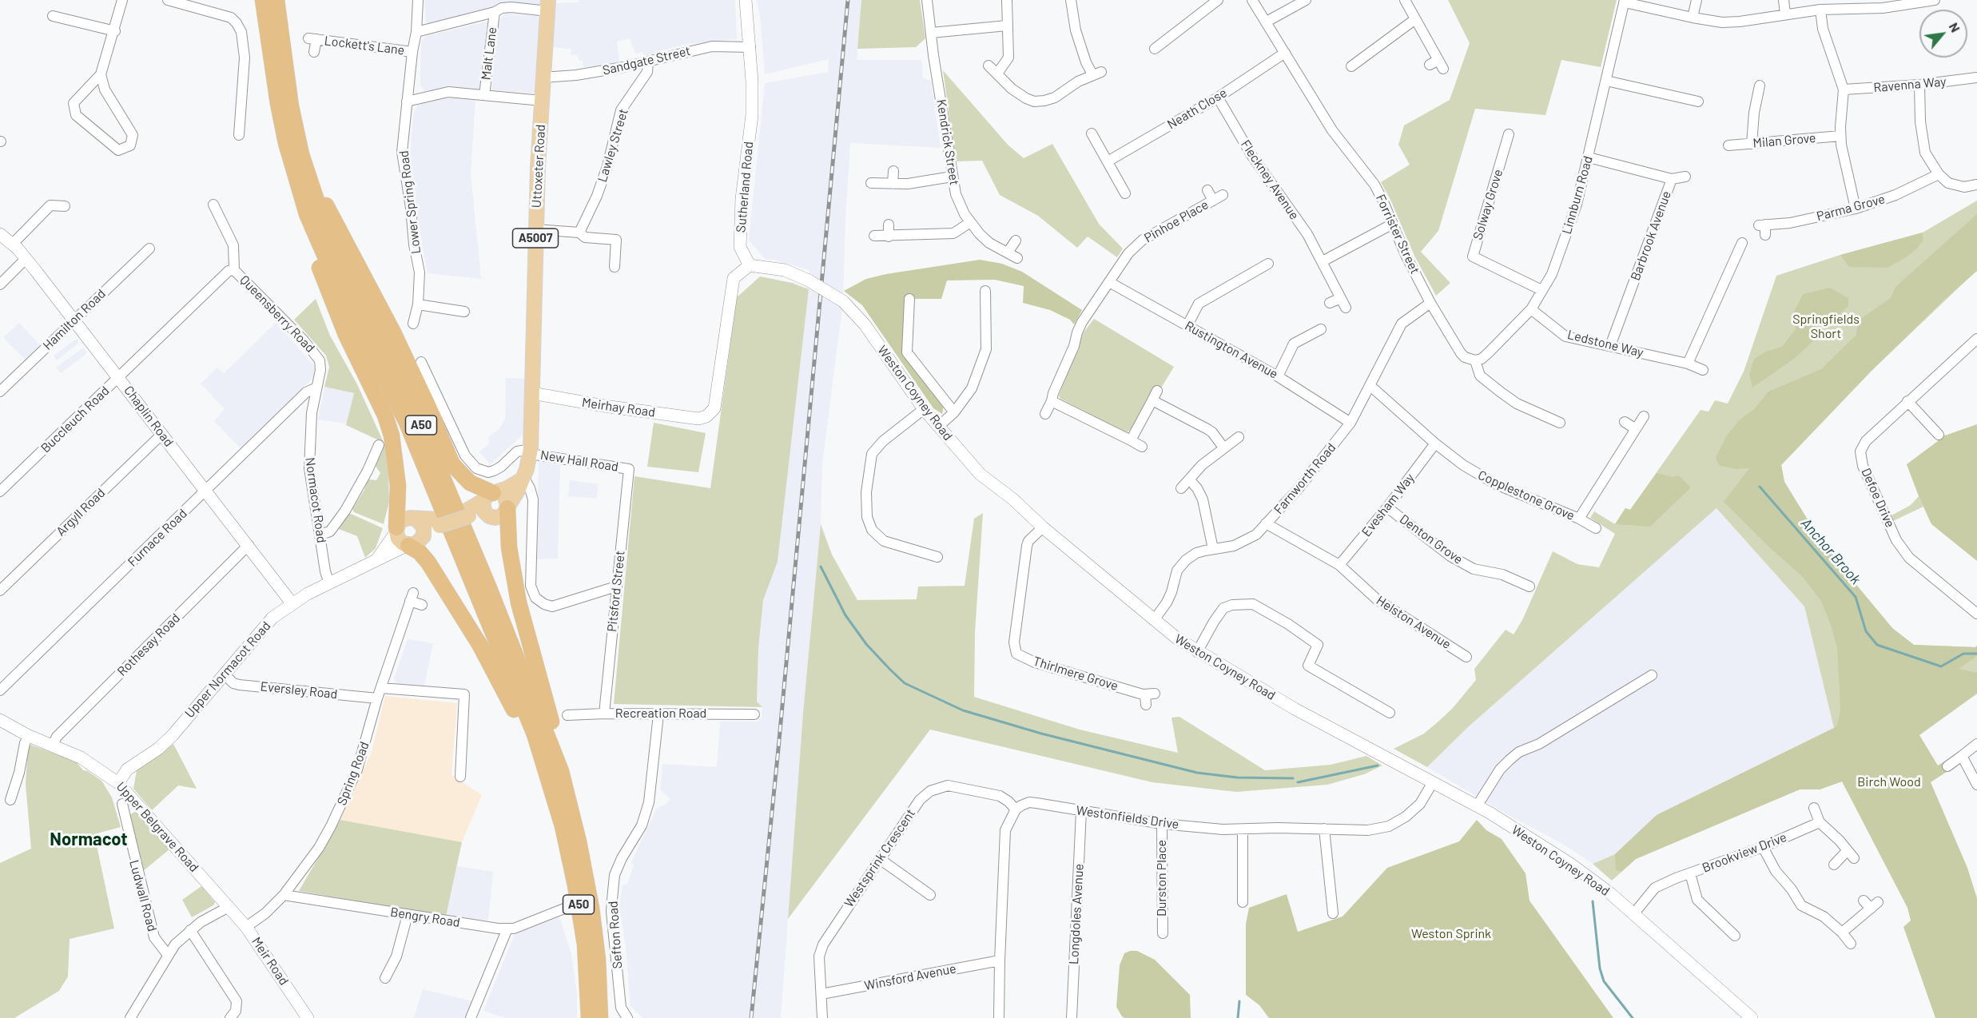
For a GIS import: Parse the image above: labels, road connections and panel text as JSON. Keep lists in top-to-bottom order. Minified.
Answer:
{"streets":{"highway":["A50"],"main road":["Uttoxeter Road","A5007"],"street":["Lockett's Lane","Malt Lane","Sandgate Street","Ravenna Way","Neath Close","Milan Grove","Kendrick Street","Lawley Street","Fleckney Avenue","Sutherland Road","Linnburn Road","Lower Spring Road","Solway Grove","Parma Grove","Pinhoe Place","Forrister Street","Barbrook Avenue","Queensberry Road","Hamilton Road","Ledstone Way","Rustington Avenue","Weston Coyney Road","Meirhay Road","Chaplin Road","Buccleuch Road","New Hall Road","Farnworth Road","Copplestone Grove","Defoe Drive","Normacot Road","Evesham Way","Argyll Road","Furnace Road","Denton Grove","Pitsford Street","Helston Avenue","Rothesay Road","Upper Normacot Road","Thirlmere Grove","Eversley Road","Recreation Road","Spring Road","Westonfields Drive","Upper Belgrave Road","Brookview Drive","Westsprink Crescent","Durston Place","Ludwall Road","Longdoles Avenue","Bengry Road","Sefton Road","Meir Road","Winsford Avenue"]},"crossings":[["Lockett's Lane","Malt Lane"],["Lockett's Lane","Uttoxeter Road"],["Lockett's Lane","Lower Spring Road"],["Sandgate Street","Lawley Street"],["Sandgate Street","Uttoxeter Road"],["Sandgate Street","Sutherland Road"],["Neath Close","Fleckney Avenue"],["Neath Close","Forrister Street"],["Uttoxeter Road","Meirhay Road"],["Uttoxeter Road","New Hall Road"],["Sutherland Road","Weston Coyney Road"],["Sutherland Road","Meirhay Road"],["Linnburn Road","Solway Grove"],["Linnburn Road","Forrister Street"],["Linnburn Road","Barbrook Avenue"],["Linnburn Road","Ledstone Way"],["Pinhoe Place","Rustington Avenue"],["Forrister Street","Farnworth Road"],["Barbrook Avenue","Ledstone Way"],["Queensberry Road","Buccleuch Road"],["Queensberry Road","Normacot Road"],["Queensberry Road","Furnace Road"],["Hamilton Road","Chaplin Road"],["Rustington Avenue","Farnworth Road"],["Weston Coyney Road","Meirhay Road"],["Weston Coyney Road","Farnworth Road"],["Weston Coyney Road","Thirlmere Grove"],["Weston Coyney Road","Westonfields Drive"],["Weston Coyney Road","Brookview Drive"],["Chaplin Road","Buccleuch Road"],["Chaplin Road","Argyll Road"],["Chaplin Road","Furnace Road"],["Chaplin Road","Rothesay Road"],["Chaplin Road","Upper Normacot Road"],["New Hall Road","Pitsford Street"],["Farnworth Road","Copplestone Grove"],["Farnworth Road","Helston Avenue"],["Copplestone Grove","Evesham Way"],["Normacot Road","Furnace Road"],["Normacot Road","Upper Normacot Road"],["Evesham Way","Denton Grove"],["Evesham Way","Helston Avenue"],["Pitsford Street","Recreation Road"],["Rothesay Road","Upper Belgrave Road"],["Upper Normacot Road","Eversley Road"],["Upper Normacot Road","Upper Belgrave Road"],["Eversley Road","Spring Road"],["Recreation Road","Sefton Road"],["Spring Road","Bengry Road"],["Spring Road","Meir Road"],["Westonfields Drive","Westsprink Crescent"],["Westonfields Drive","Durston Place"],["Westonfields Drive","Longdoles Avenue"],["Upper Belgrave Road","Meir Road"],["Westsprink Crescent","Winsford Avenue"]],"districts":["Normacot"],"water":["Anchor Brook"],"parks":["Springfields Short","Birch Wood","Weston Sprink"],"north":"top right"}
